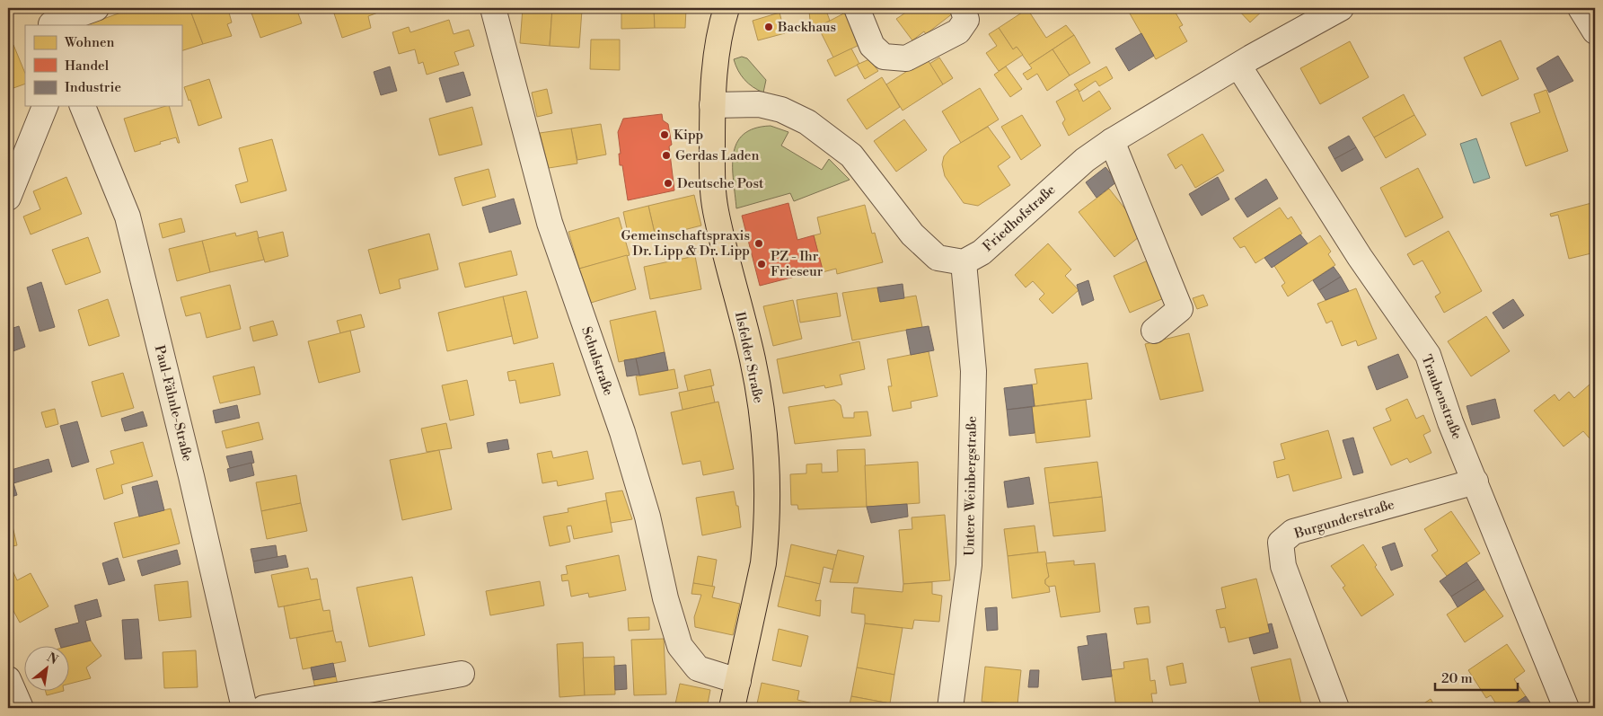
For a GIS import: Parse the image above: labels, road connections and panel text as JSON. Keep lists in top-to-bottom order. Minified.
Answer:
{"streets":{"main road":["Ilsfelder Straße"],"street":["Friedhofstraße","Schulstraße","Traubenstraße","Paul-Fähnle-Straße","Untere Weinbergstraße","Burgunderstraße"]},"crossings":[["Friedhofstraße","Traubenstraße"],["Friedhofstraße","Untere Weinbergstraße"],["Ilsfelder Straße","Schulstraße"],["Traubenstraße","Burgunderstraße"]],"places":["Backhaus","Kipp","Gerdas Laden","Deutsche Post","Gemeinschaftspraxis Dr. Lipp & Dr. Lipp","PZ - Ihr Frieseur"],"legend":["Wohnen","Handel","Industrie"],"scale_bar":"20 m","north":"top right"}
